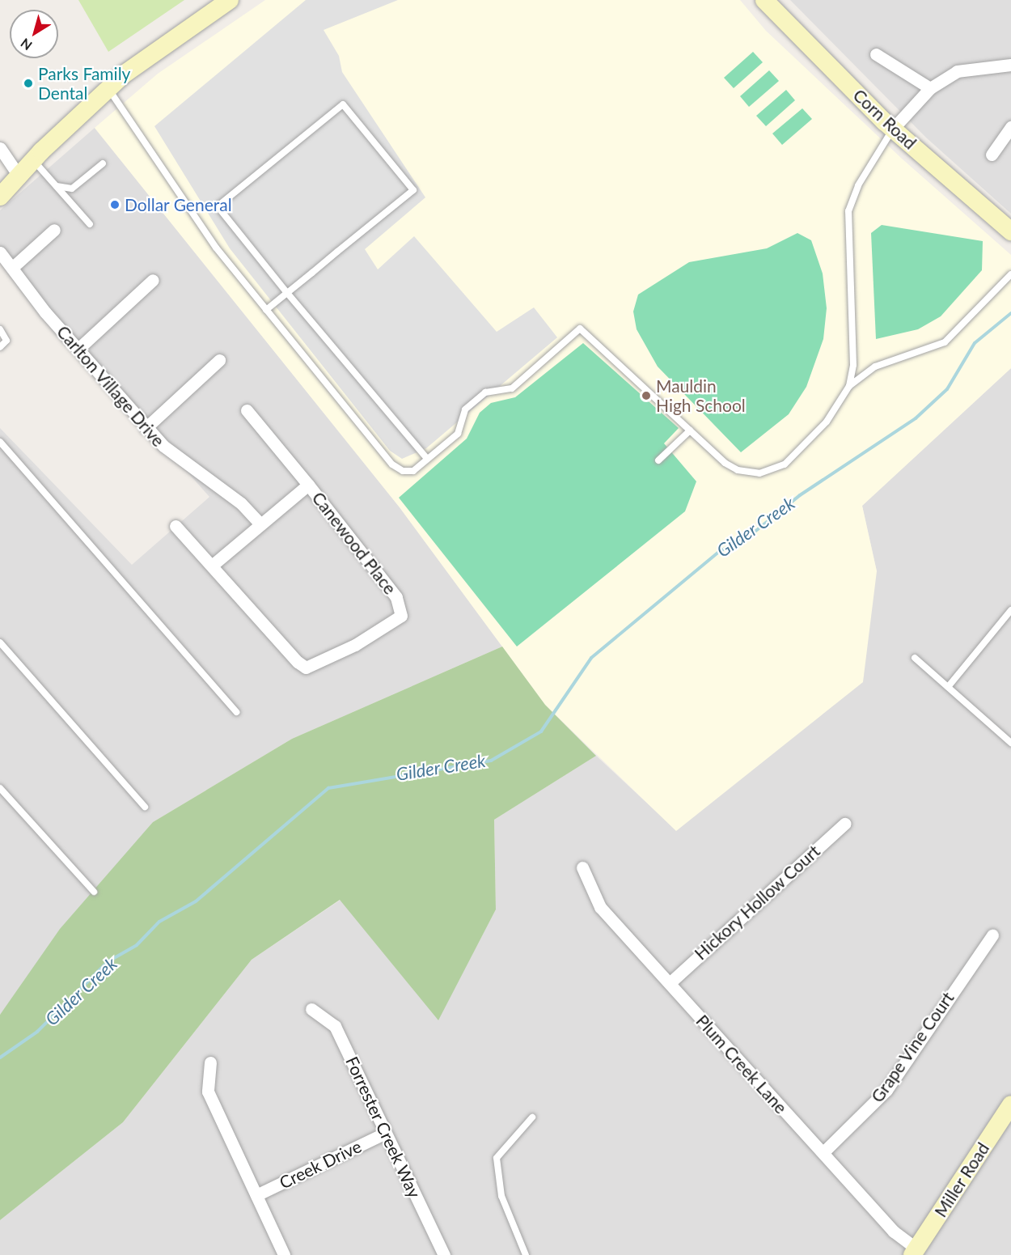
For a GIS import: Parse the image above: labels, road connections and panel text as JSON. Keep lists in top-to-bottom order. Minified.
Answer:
{"streets":{"street":["Corn Road","Carlton Village Drive","Canewood Place","Hickory Hollow Court","Grape Vine Court","Plum Creek Lane","Forrester Creek Way","Creek Drive","Miller Road"]},"crossings":[["Carlton Village Drive","Canewood Place"],["Hickory Hollow Court","Plum Creek Lane"],["Grape Vine Court","Plum Creek Lane"],["Plum Creek Lane","Miller Road"],["Forrester Creek Way","Creek Drive"]],"water":["Gilder Creek"],"places":["Parks Family Dental","Dollar General","Mauldin High School"],"north":"bottom left"}
